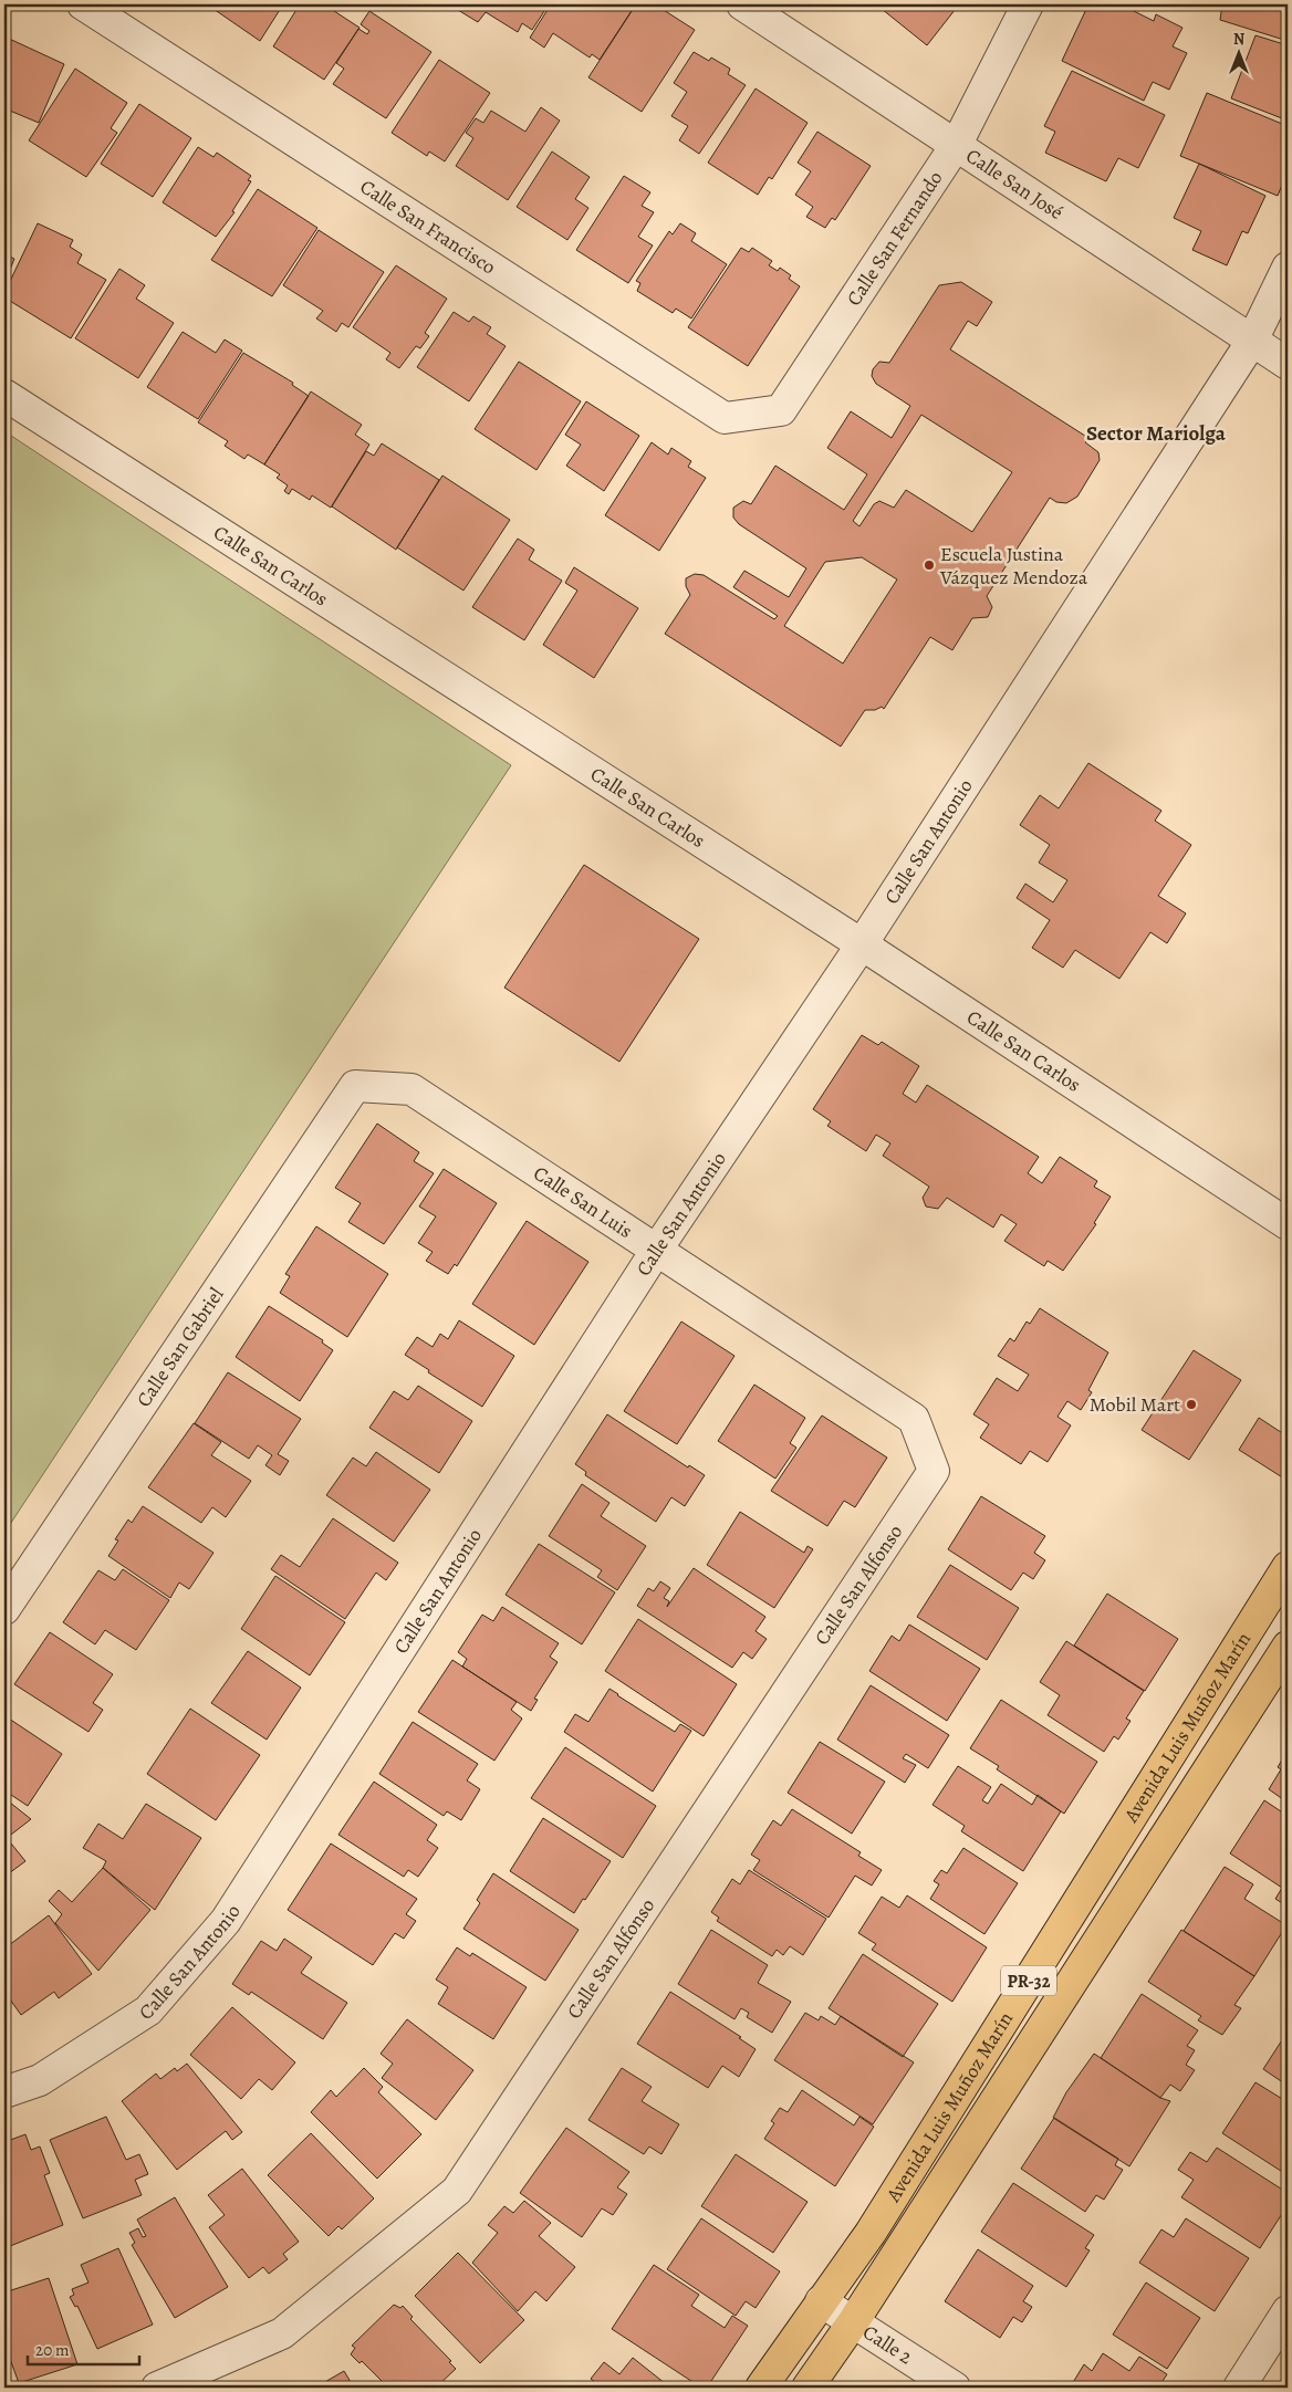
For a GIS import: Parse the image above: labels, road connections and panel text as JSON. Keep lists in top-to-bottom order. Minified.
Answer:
{"streets":{"main road":["Avenida Luis Muñoz Marín","PR-32"],"street":["Calle San José","Calle San Francisco","Calle San Fernando","Calle San Carlos","Calle San Antonio","Calle San Luis","Calle San Gabriel","Calle San Alfonso","Calle 2"]},"crossings":[["Calle San José","Calle San Fernando"],["Calle San José","Calle San Antonio"],["Calle San Francisco","Calle San Fernando"],["Calle San Carlos","Calle San Antonio"],["Calle San Antonio","Calle San Luis"],["Calle San Luis","Calle San Gabriel"],["Calle San Luis","Calle San Alfonso"],["Avenida Luis Muñoz Marín","Calle 2"]],"districts":["Sector Mariolga"],"places":["Escuela Justina Vázquez Mendoza","Mobil Mart"],"scale_bar":"20 m","north":"top"}
